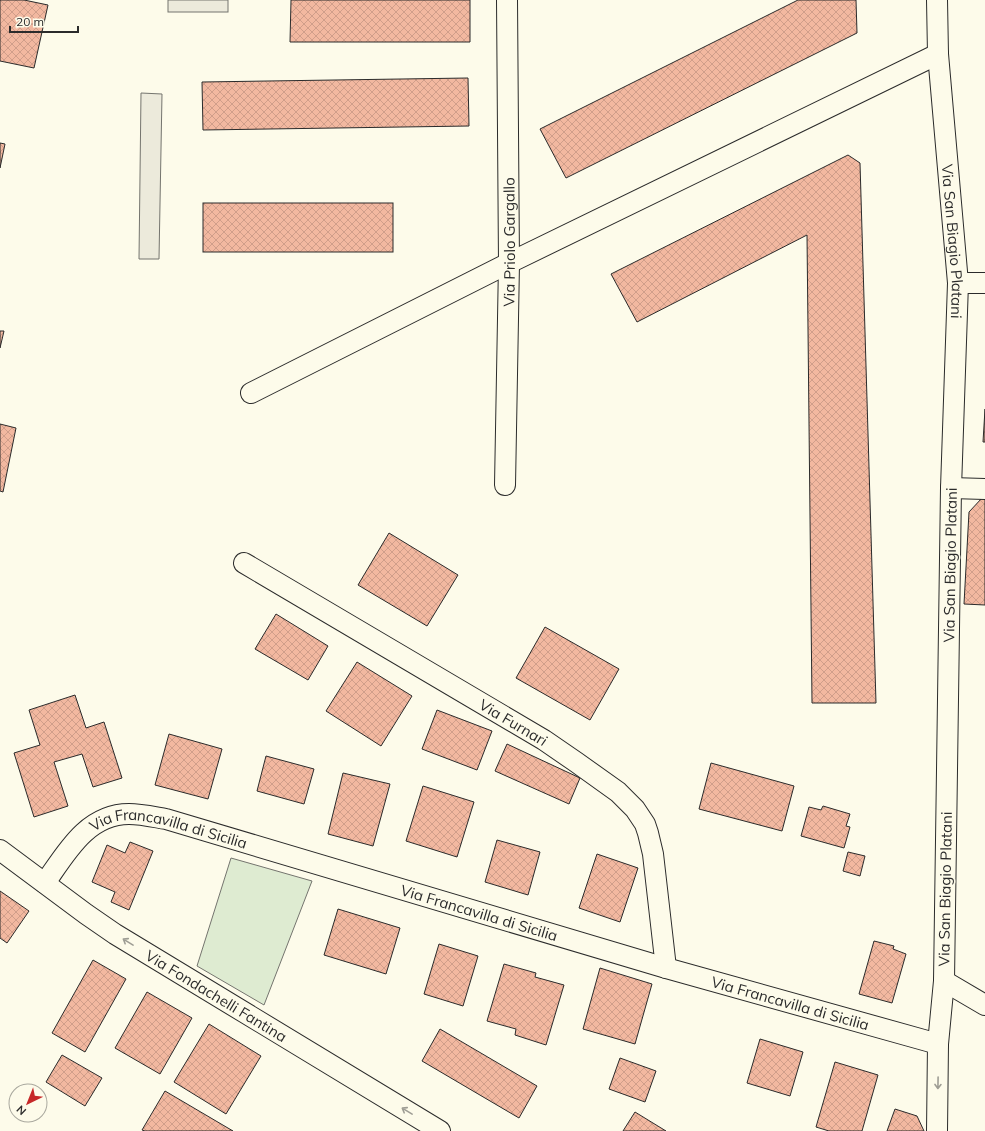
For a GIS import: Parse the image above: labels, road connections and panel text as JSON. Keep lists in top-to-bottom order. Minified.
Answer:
{"streets":{"street":["Via Priolo Gargallo","Via San Biagio Platani","Via Furnari","Via Francavilla di Sicilia","Via Fondachelli Fantina"]},"crossings":[["Via San Biagio Platani","Via Francavilla di Sicilia"],["Via Furnari","Via Francavilla di Sicilia"],["Via Francavilla di Sicilia","Via Fondachelli Fantina"]],"one_way":["Via Fondachelli Fantina"],"scale_bar":"20 m","north":"bottom left"}
